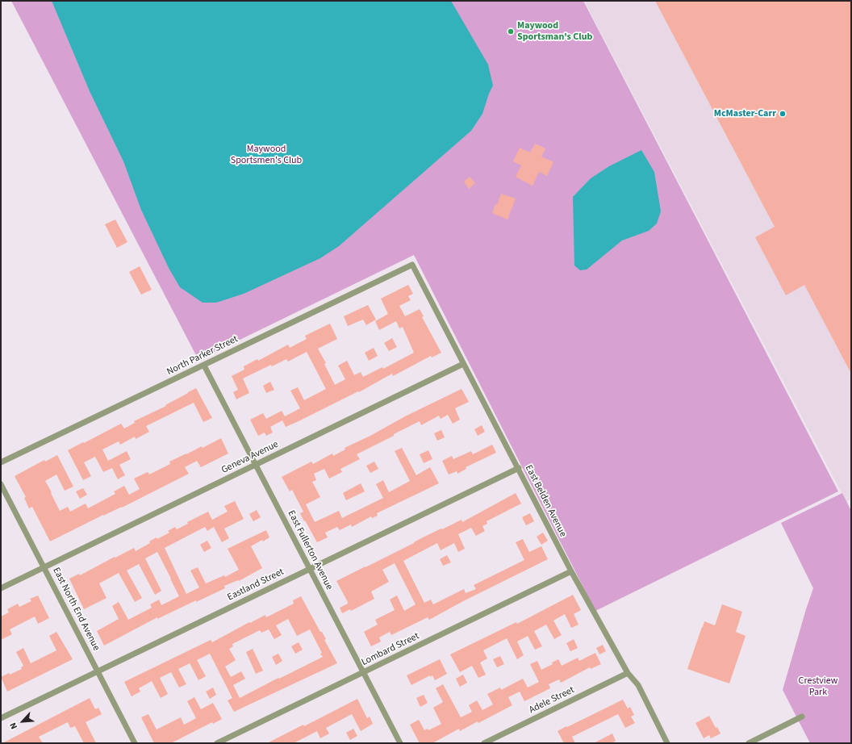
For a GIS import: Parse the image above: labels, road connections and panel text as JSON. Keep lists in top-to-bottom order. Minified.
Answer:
{"streets":{"street":["North Parker Street","Geneva Avenue","East Belden Avenue","East Fullerton Avenue","Eastland Street","East North End Avenue","Lombard Street","Adele Street"]},"crossings":[["North Parker Street","East Belden Avenue"],["North Parker Street","East Fullerton Avenue"],["Geneva Avenue","East Belden Avenue"],["Geneva Avenue","East Fullerton Avenue"],["Geneva Avenue","East North End Avenue"],["East Belden Avenue","Eastland Street"],["East Belden Avenue","Lombard Street"],["East Belden Avenue","Adele Street"],["East Fullerton Avenue","Eastland Street"],["East Fullerton Avenue","Lombard Street"],["Eastland Street","East North End Avenue"]],"parks":["Maywood Sportsmen's Club","Crestview Park"],"places":["Maywood Sportsman's Club","McMaster-Carr"],"north":"bottom left"}
